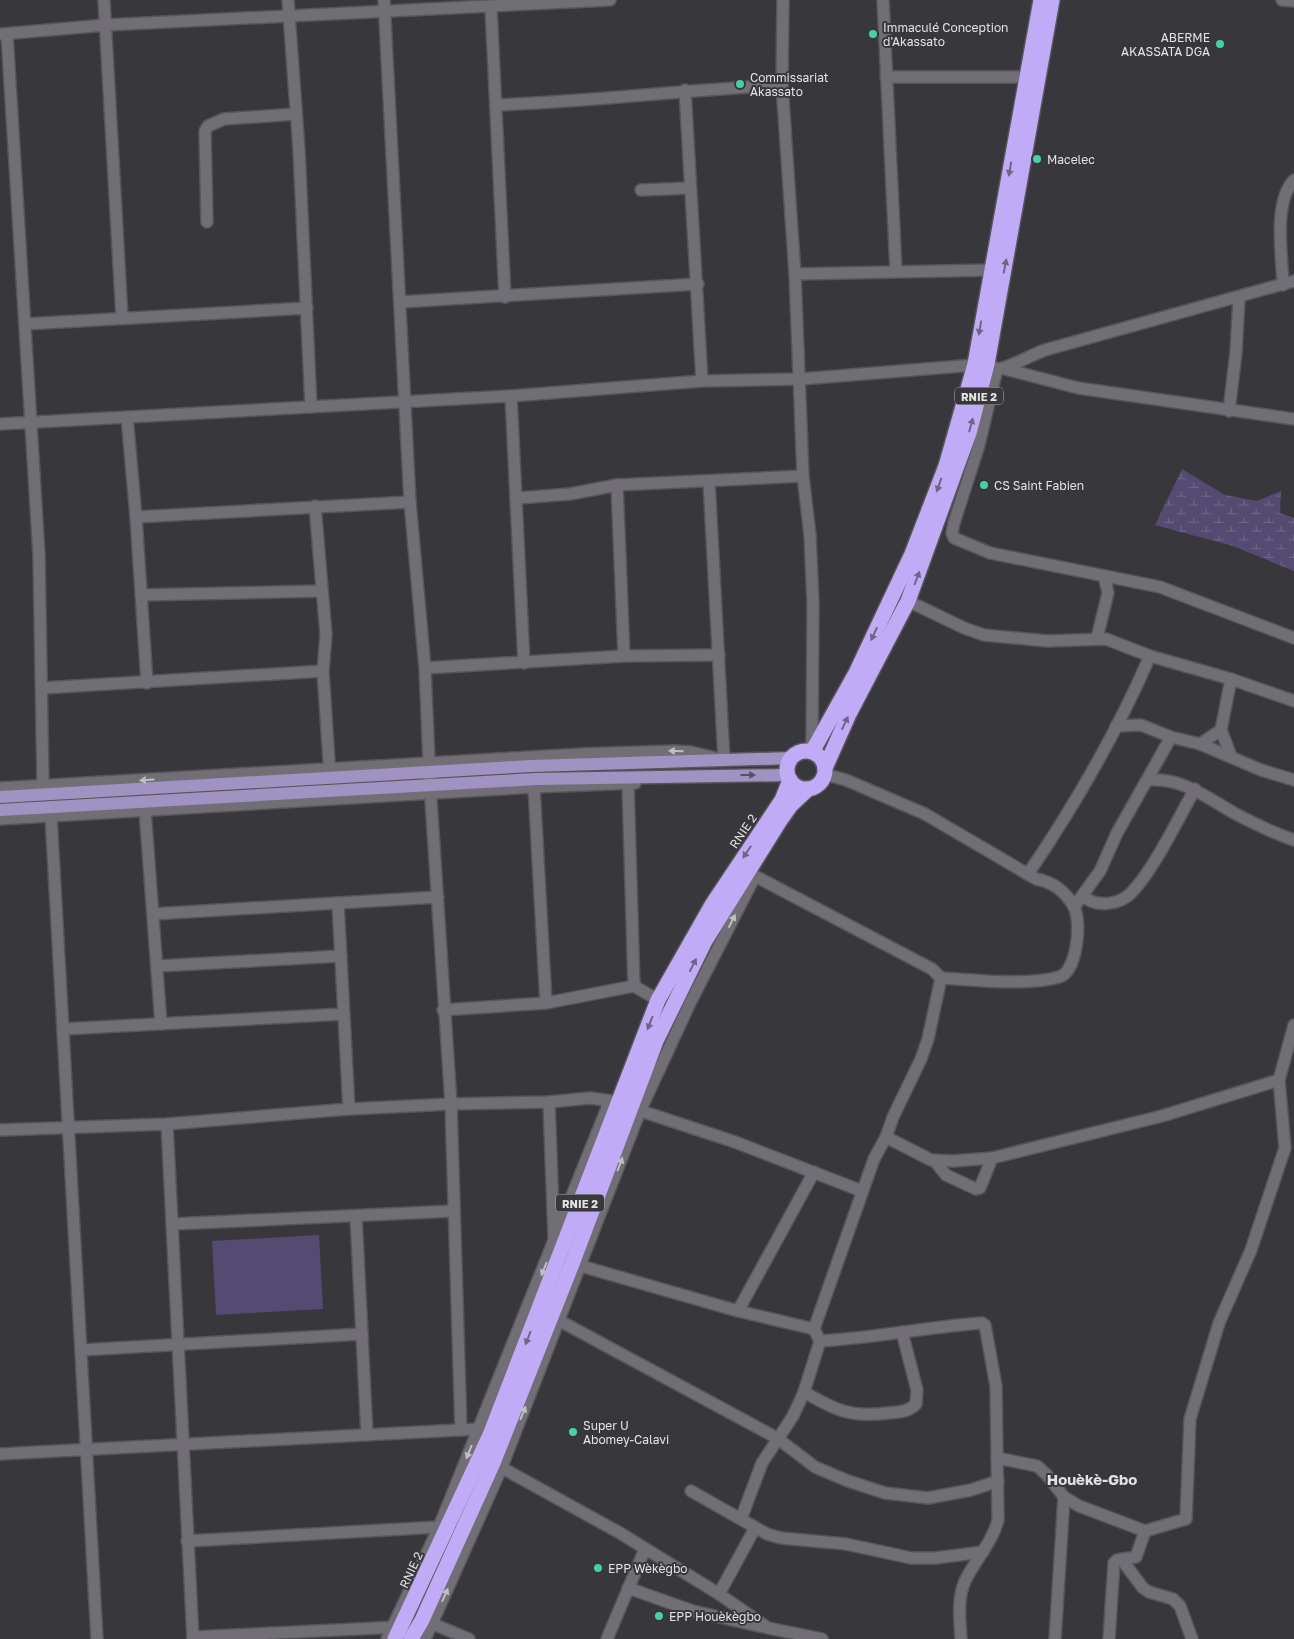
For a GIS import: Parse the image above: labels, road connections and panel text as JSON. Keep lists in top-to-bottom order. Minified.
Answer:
{"streets":{"highway":["RNIE 2"]},"districts":["Houèkè-Gbo"],"places":["Immaculé Conception d'Akassato","ABERME AKASSATA DGA","Commissariat Akassato","Macelec","CS Saint Fabien","Super U Abomey-Calavi","EPP Wèkègbo","EPP Houèkègbo"]}
